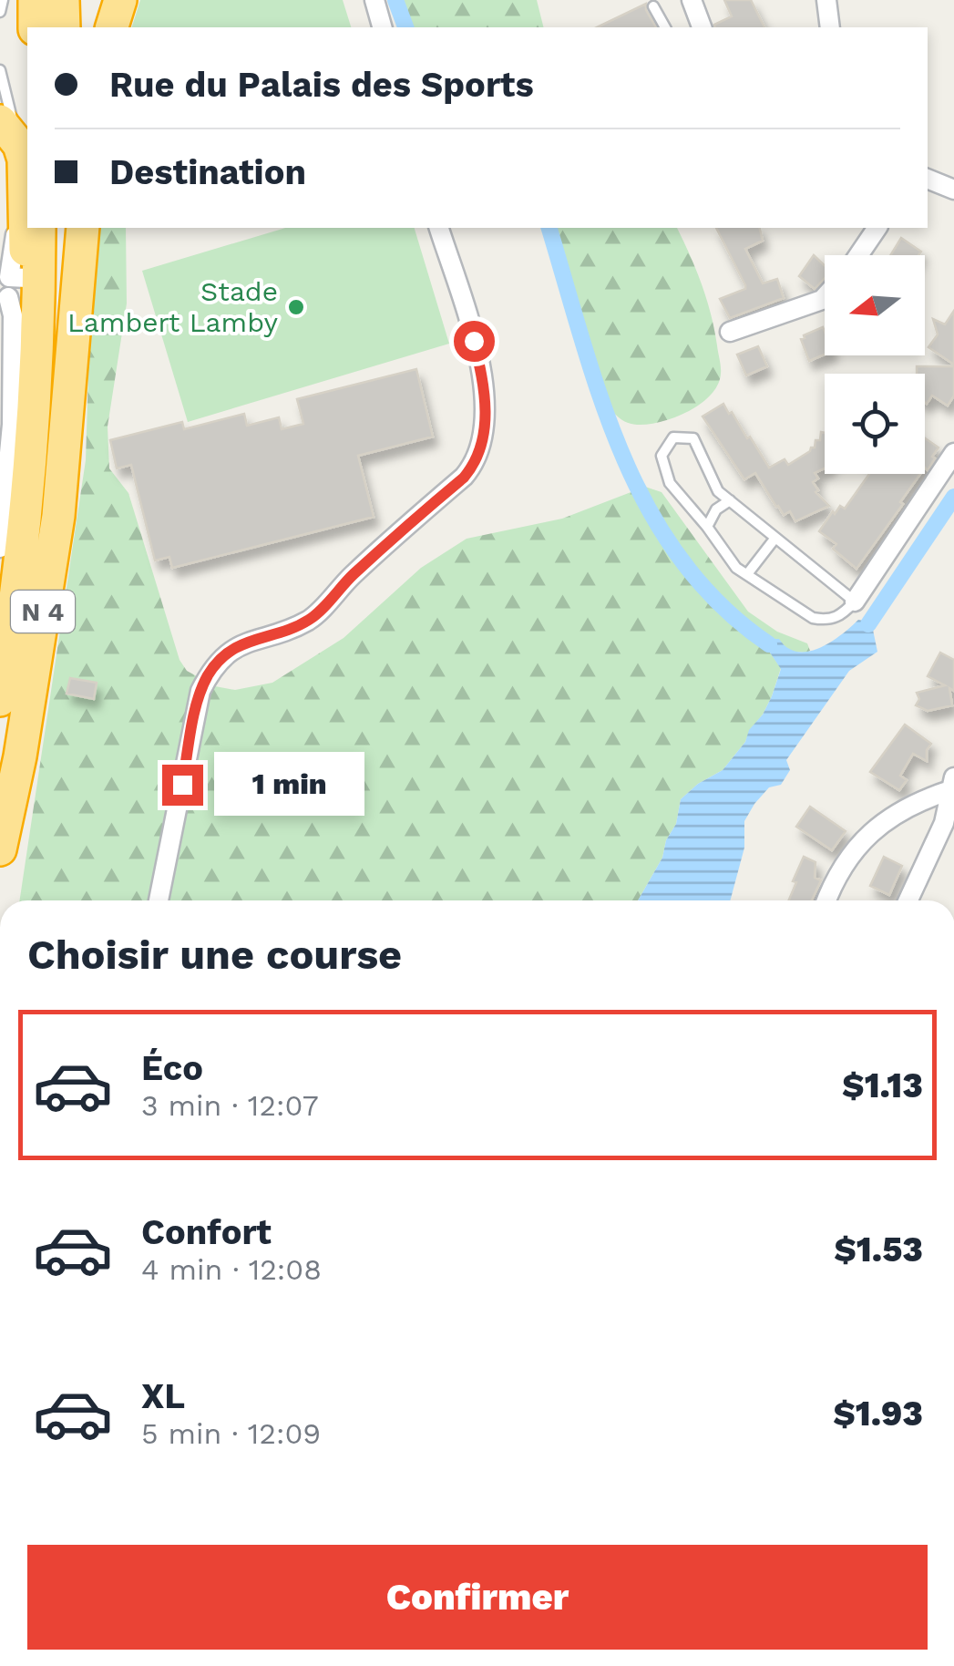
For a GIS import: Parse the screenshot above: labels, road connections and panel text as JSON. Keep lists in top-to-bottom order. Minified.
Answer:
{"streets":{"highway":["N 4"]},"places":["Stade Lambert Lamby"],"north":"left","page":{"banner":["Rue du Palais des Sports","Destination"],"bubble":"1 min","heading":"Choisir une course","list":[{"name":"Éco","note":"3 min · 12:07","value":"$1.13"},{"name":"Confort","note":"4 min · 12:08","value":"$1.53"},{"name":"XL","note":"5 min · 12:09","value":"$1.93"}],"buttons":"Confirmer"}}
